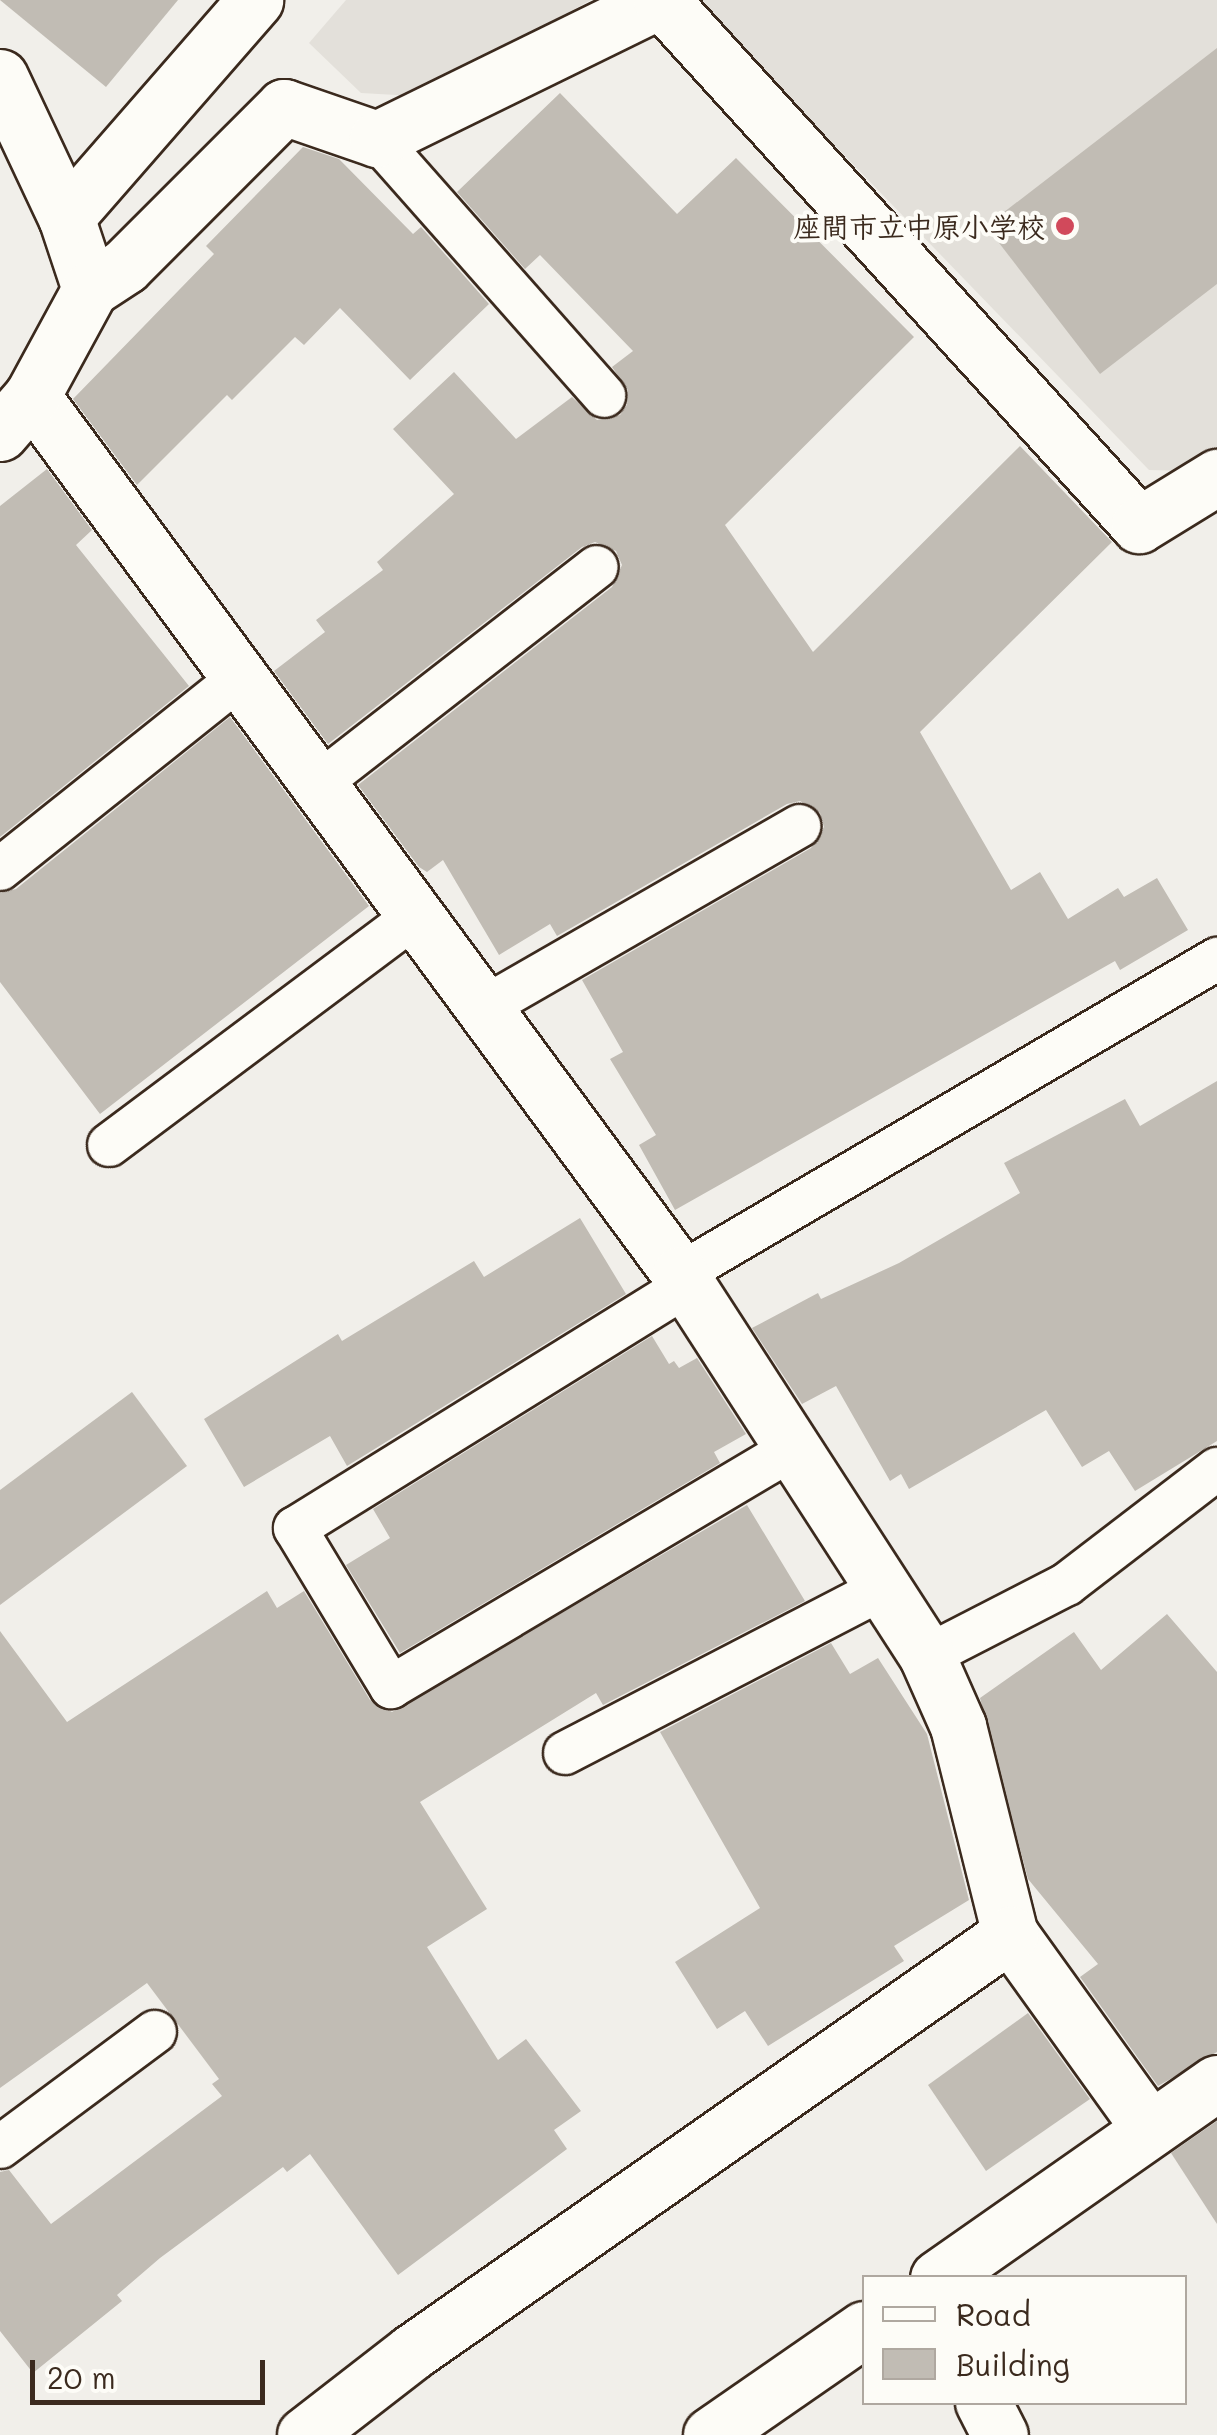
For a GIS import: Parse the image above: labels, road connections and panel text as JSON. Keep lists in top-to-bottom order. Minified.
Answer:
{"places":["座間市立中原小学校"],"legend":["Road","Building"],"scale_bar":"20 m"}
